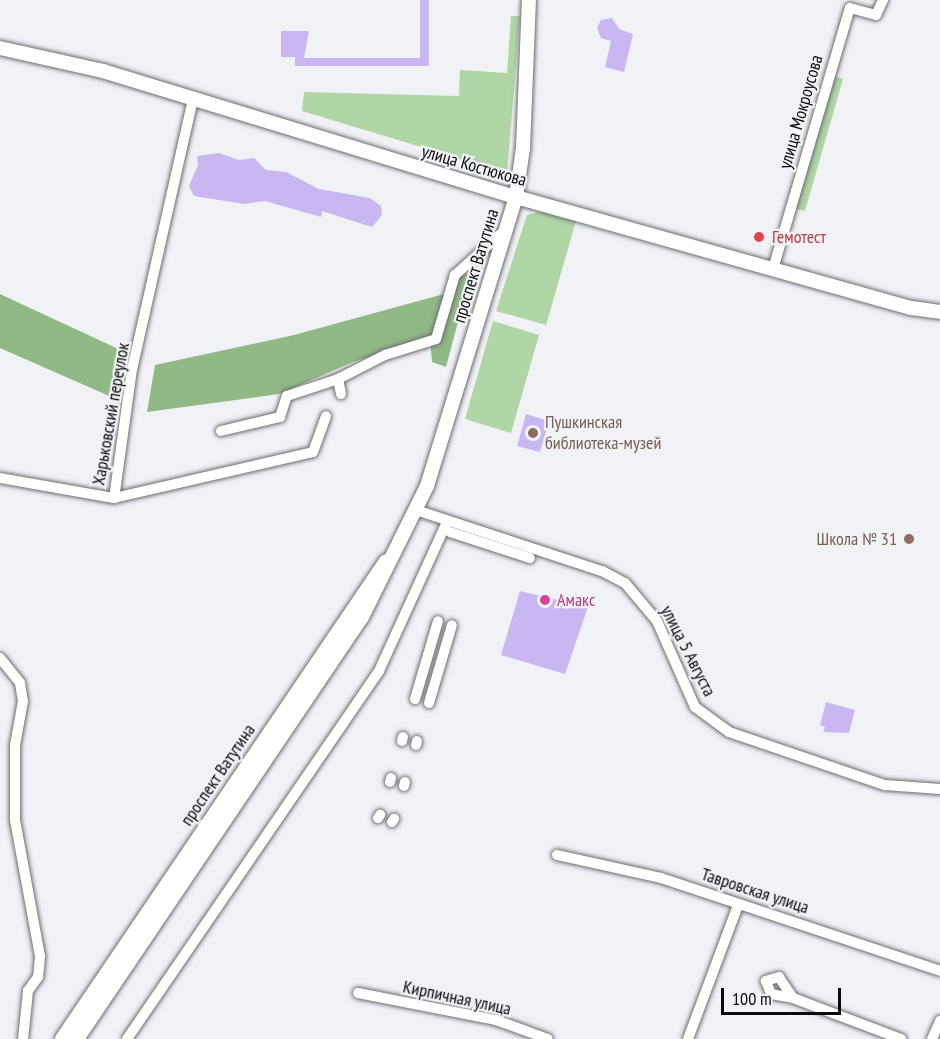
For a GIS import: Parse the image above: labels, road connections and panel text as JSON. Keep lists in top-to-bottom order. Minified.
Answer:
{"streets":{"main road":["улица Костюкова","проспект Ватутина"],"street":["улица Мокроусова","Харьковский переулок","улица 5 Августа","Тавровская улица","Кирпичная улица"]},"crossings":[["улица Мокроусова","улица Костюкова"],["улица Костюкова","проспект Ватутина"],["улица Костюкова","Харьковский переулок"],["проспект Ватутина","улица 5 Августа"]],"places":["Гемотест","Пушкинская библиотека-музей","Школа № 31","Амакс"],"scale_bar":"100 m"}
